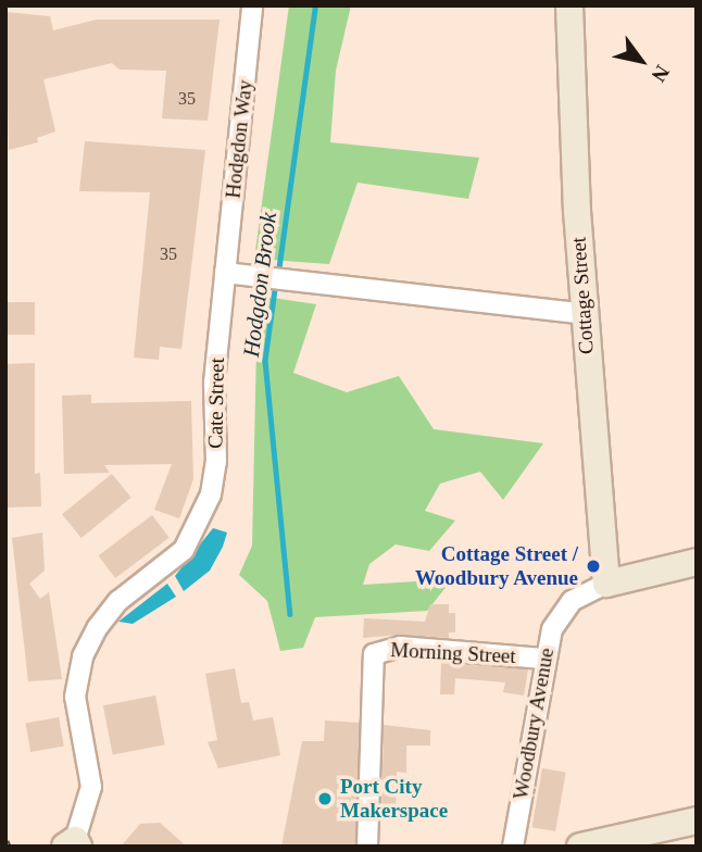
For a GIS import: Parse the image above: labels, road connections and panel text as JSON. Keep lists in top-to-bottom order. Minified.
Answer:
{"streets":{"street":["Hodgdon Way","Cottage Street","Cate Street","Morning Street","Woodbury Avenue"]},"crossings":[["Hodgdon Way","Cate Street"],["Cottage Street","Woodbury Avenue"],["Morning Street","Woodbury Avenue"]],"water":["Hodgdon Brook"],"places":["Cottage Street / Woodbury Avenue","Port City Makerspace"],"house_numbers":["35","35"],"north":"bottom right"}
